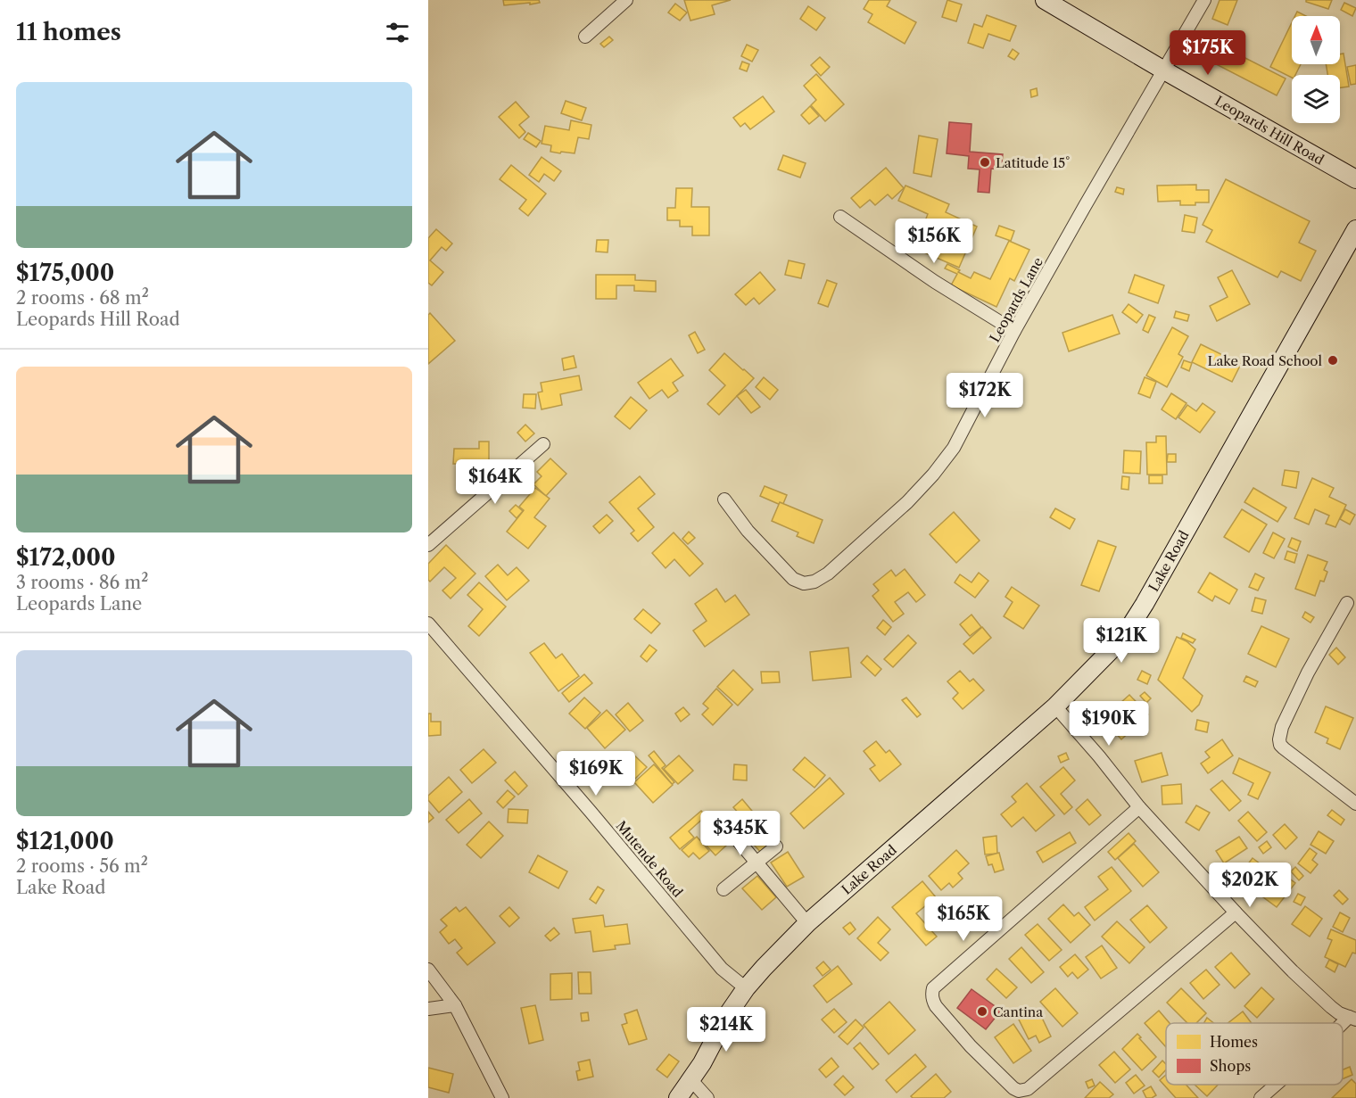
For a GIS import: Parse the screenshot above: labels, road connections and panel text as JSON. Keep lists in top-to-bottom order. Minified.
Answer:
{"streets":{"main road":["Leopards Hill Road","Lake Road"],"street":["Leopards Lane","Mutende Road"]},"crossings":[["Leopards Hill Road","Leopards Lane"],["Lake Road","Mutende Road"]],"places":["Latitude 15°","Lake Road School","Cantina"],"legend":["Homes","Shops"],"north":"top","page":{"heading":"11 homes","price":["$175K","$156K","$172K","$164K","$121K","$190K","$169K","$345K","$202K","$165K","$214K"],"list":[{"name":"$175,000","note":"2 rooms · 68 m² · Leopards Hill Road"},{"name":"$172,000","note":"3 rooms · 86 m² · Leopards Lane"},{"name":"$121,000","note":"2 rooms · 56 m² · Lake Road"}]}}
